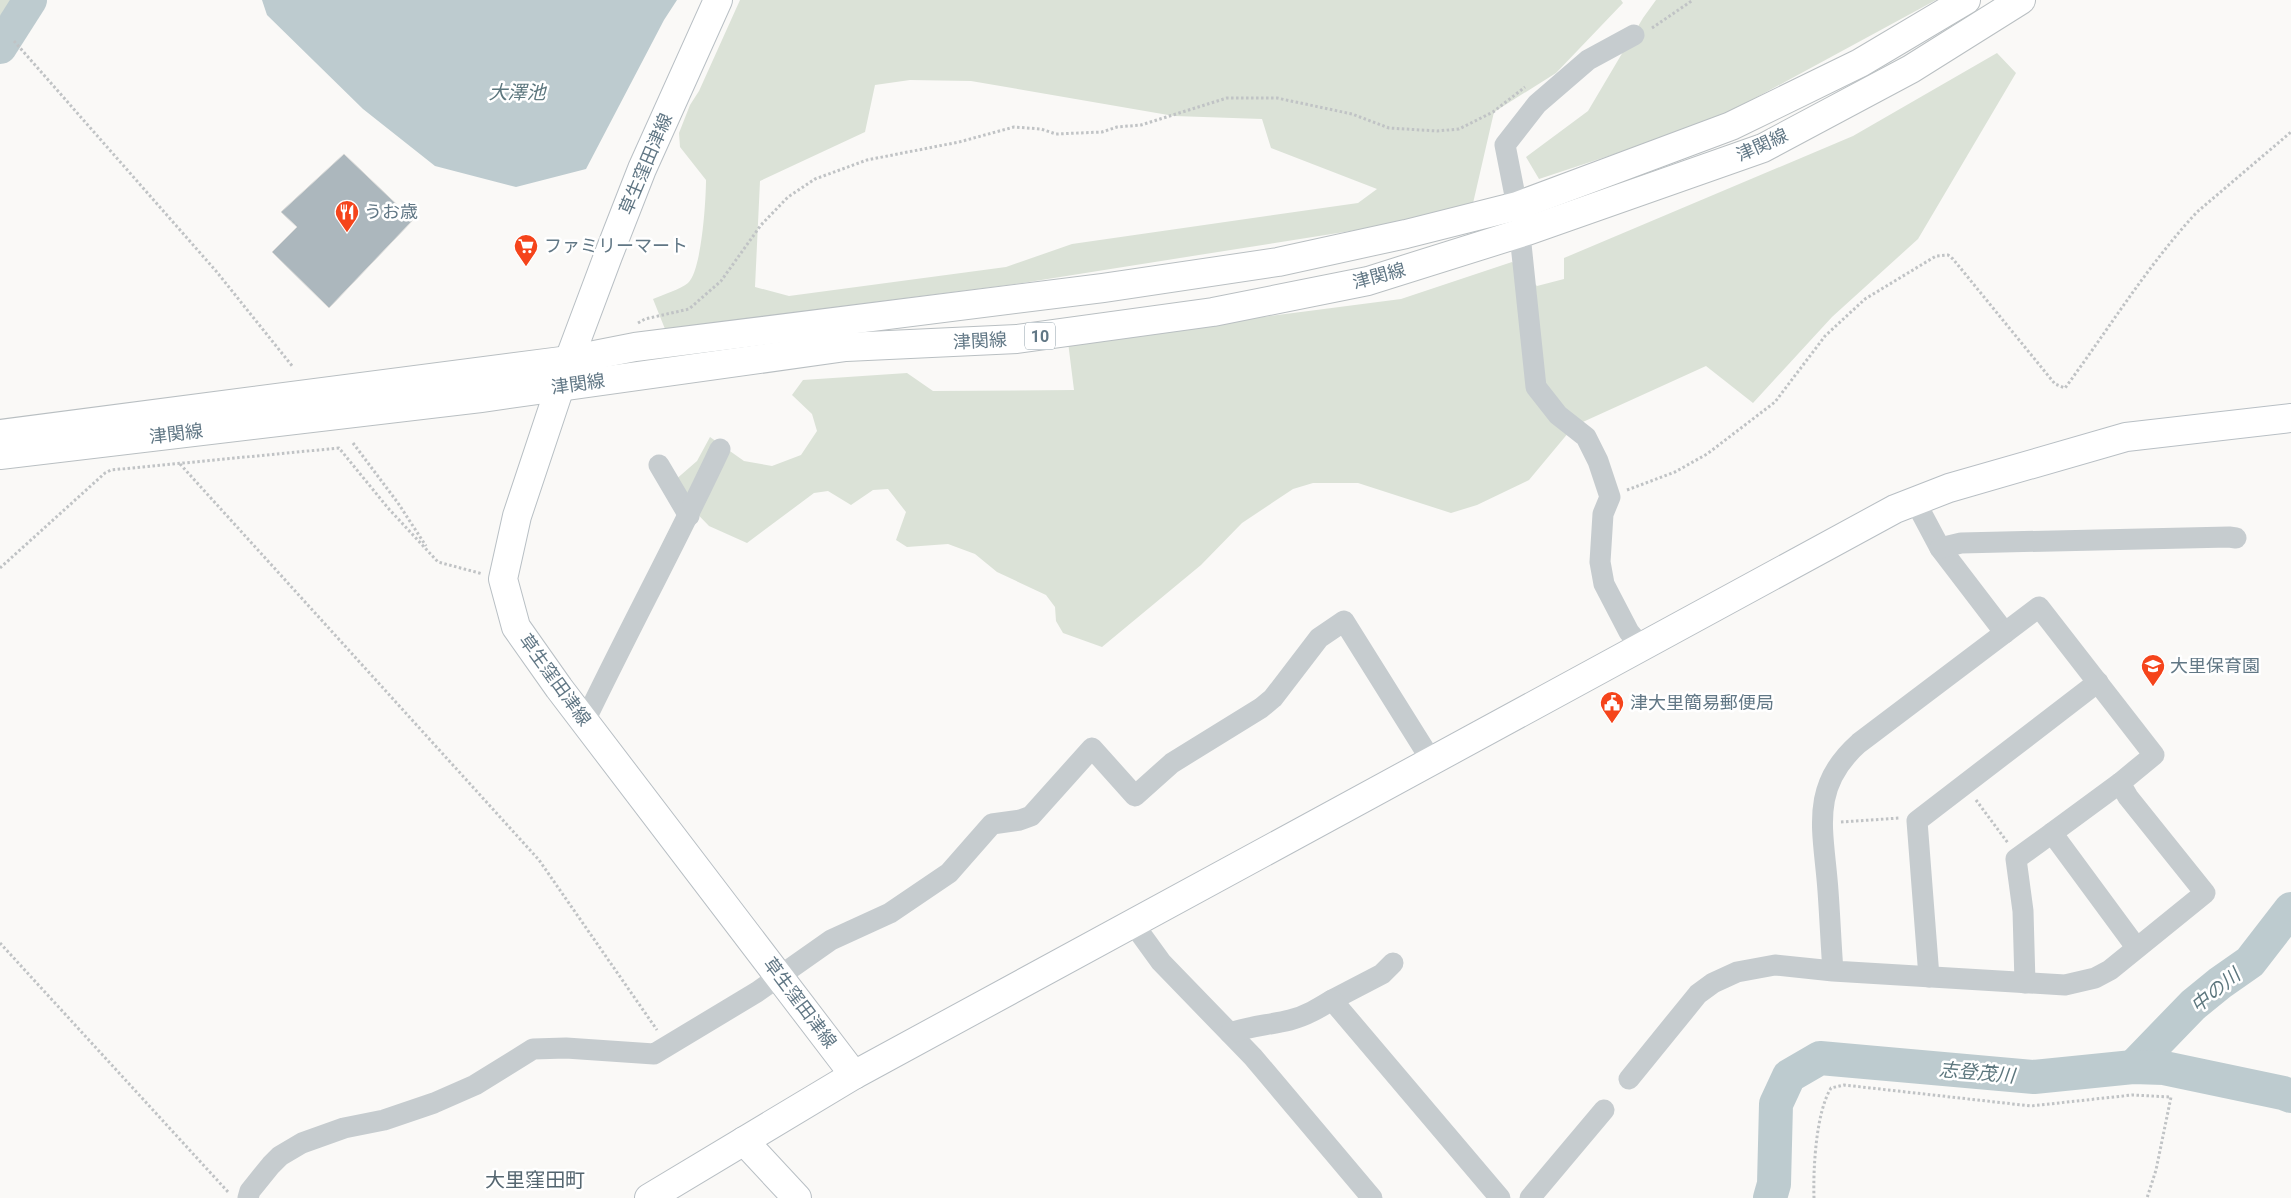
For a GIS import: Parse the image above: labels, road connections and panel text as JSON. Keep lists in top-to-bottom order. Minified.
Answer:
{"streets":{"main road":["津関線","草生窪田津線","10"]},"crossings":[["津関線","草生窪田津線"]],"districts":["大里窪田町"],"water":["大澤池","中の川","志登茂川"],"places":{"restaurant":["うお歳"],"supermarket":["ファミリーマート"],"school or university":["大里保育園"],"public building":["津大里簡易郵便局"]}}
